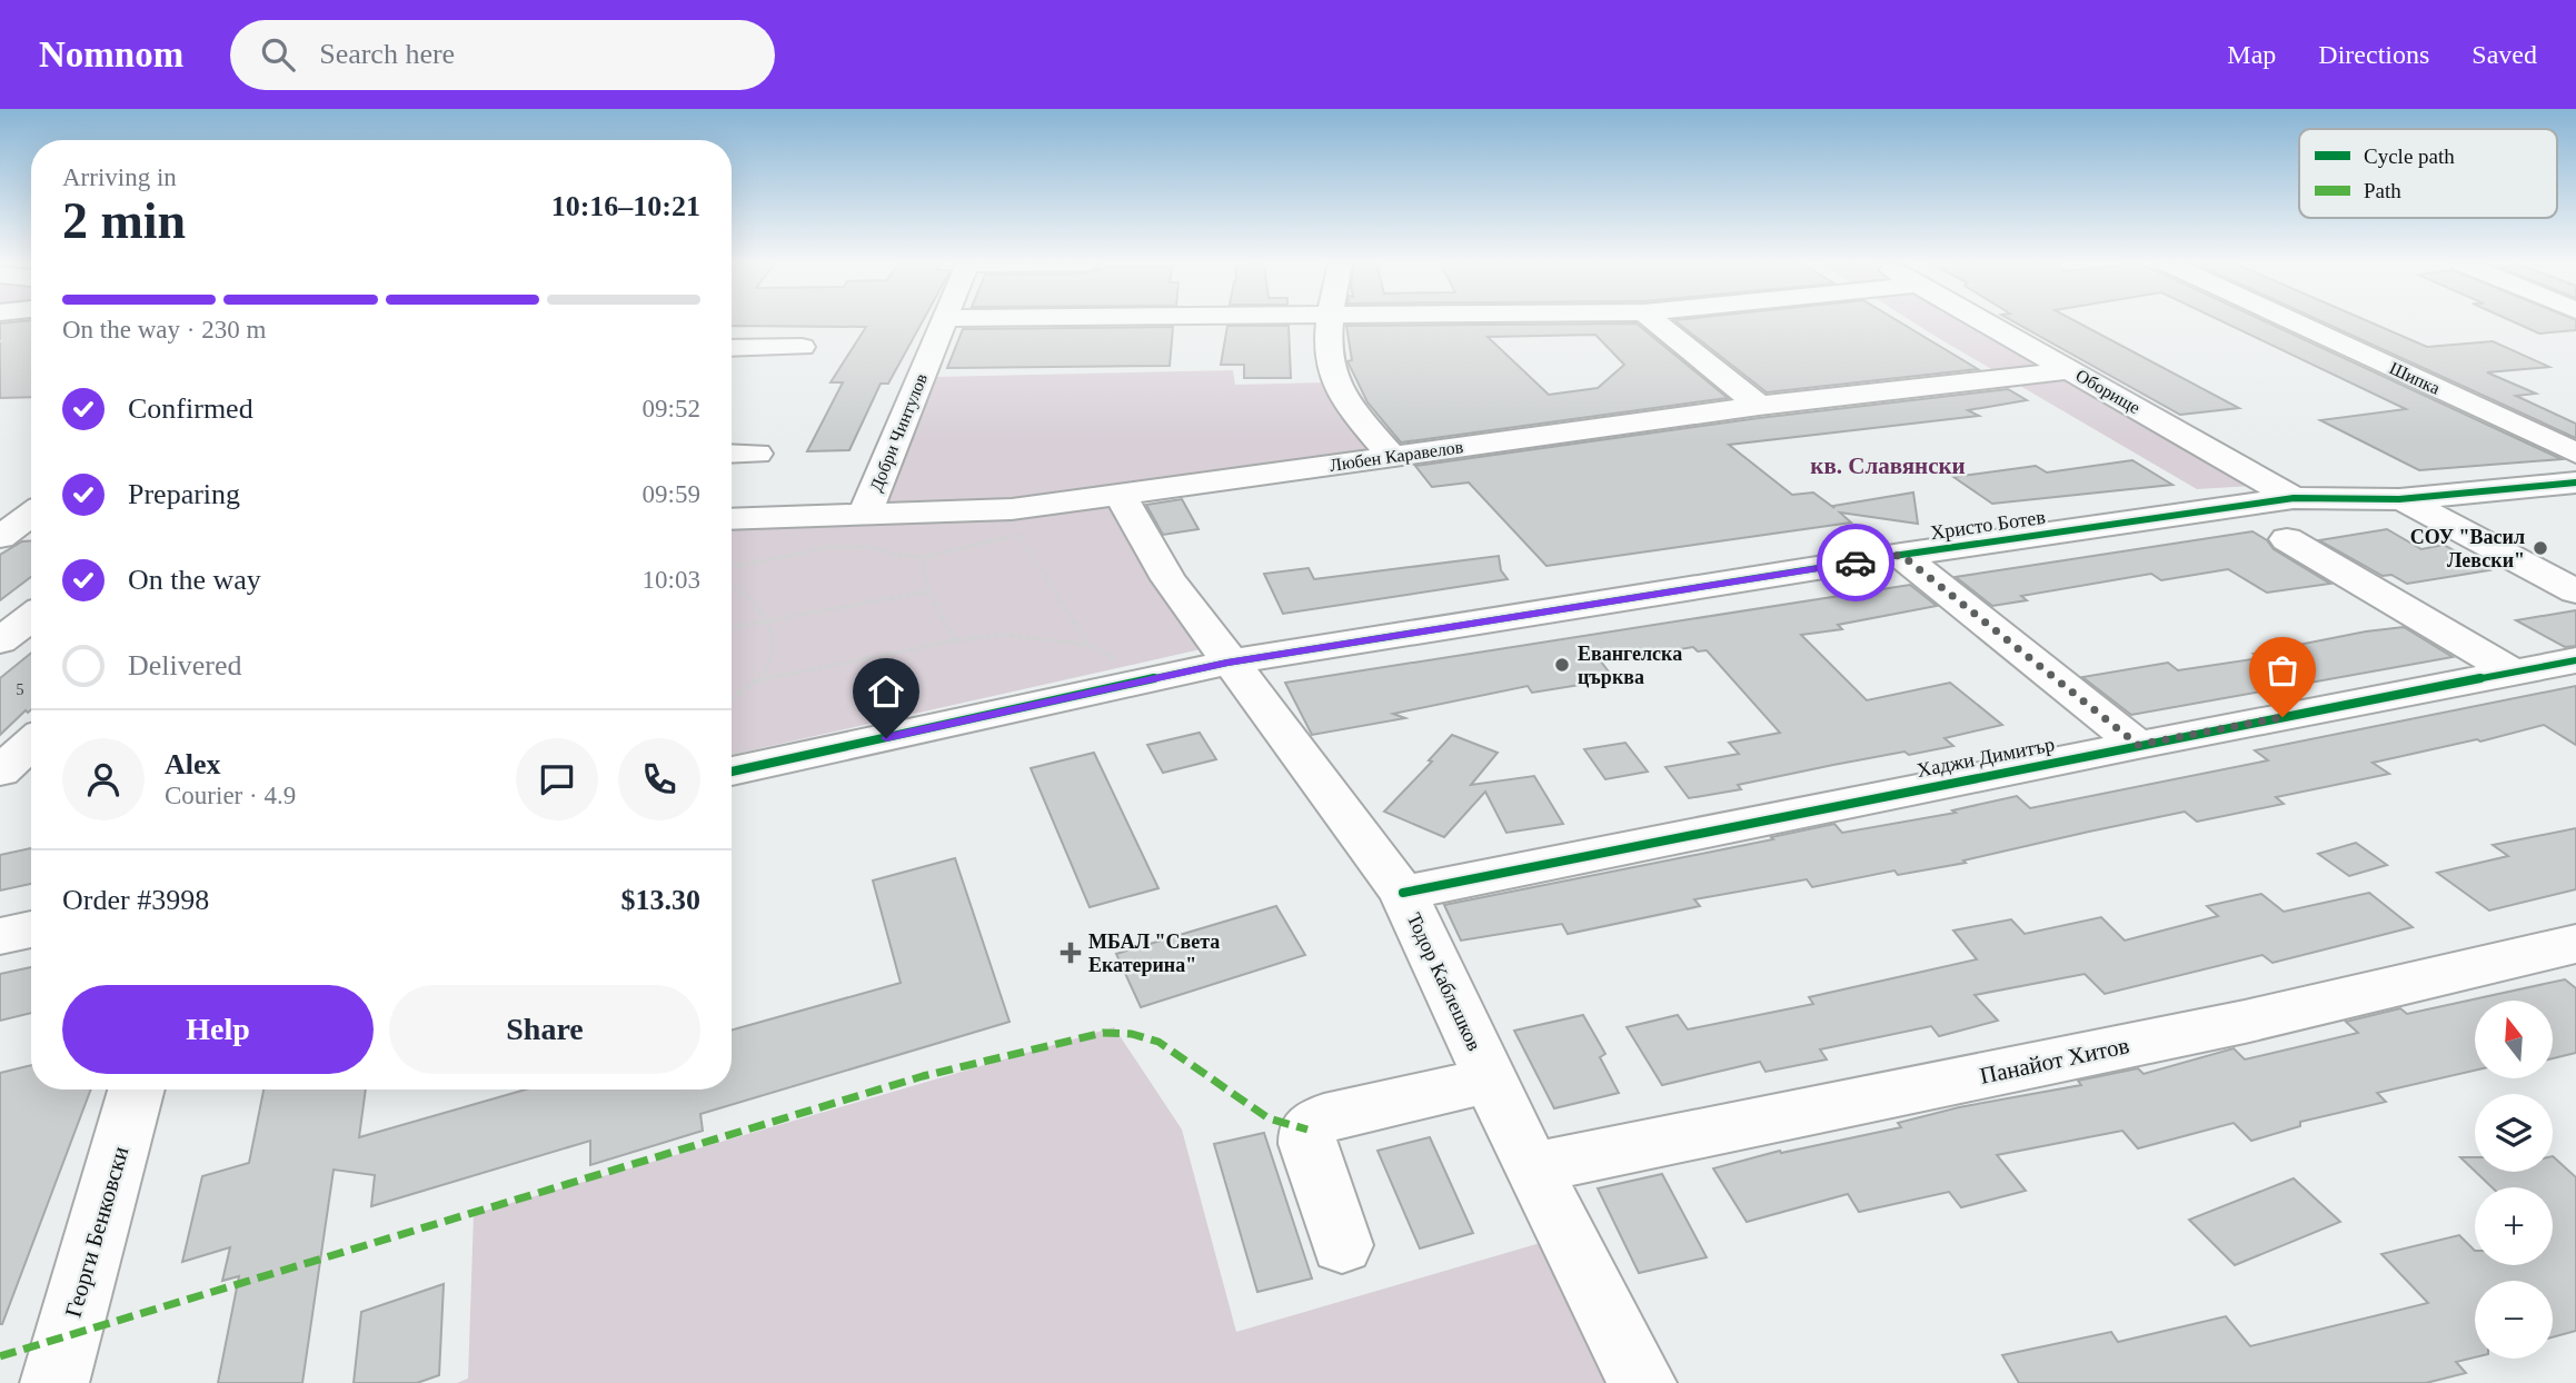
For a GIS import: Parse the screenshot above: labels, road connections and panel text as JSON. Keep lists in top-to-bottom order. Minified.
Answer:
{"streets":{"street":["Шипка","Оборище","Добри Чинтулов","Любен Каравелов","Христо Ботев","Хаджи Димитър","Тодор Каблешков","Панайот Хитов","Георги Бенковски"]},"crossings":[["Оборище","Любен Каравелов"],["Оборище","Христо Ботев"],["Добри Чинтулов","Любен Каравелов"],["Любен Каравелов","Тодор Каблешков"],["Христо Ботев","Тодор Каблешков"],["Хаджи Димитър","Тодор Каблешков"],["Тодор Каблешков","Панайот Хитов"]],"districts":["кв. Славянски"],"places":{"other":["СОУ \"Васил Левски\"","Евангелска църква"],"health":["МБАЛ \"Света Екатерина\""]},"house_numbers":["5"],"legend":["Cycle path","Path"],"north":"top","page":{"header":"Nomnom","search":"Search here","nav":["Map","Directions","Saved"],"heading":["2 min","Arriving in","10:16–10:21"],"panel":["Alex","Courier · 4.9","Order #3998","$13.30"],"bar":"On the way · 230 m","list":[["Confirmed","09:52"],["Preparing","09:59"],["On the way","10:03"],"Delivered"],"buttons":["Help","Share"],"map_buttons":["+","−"]}}
